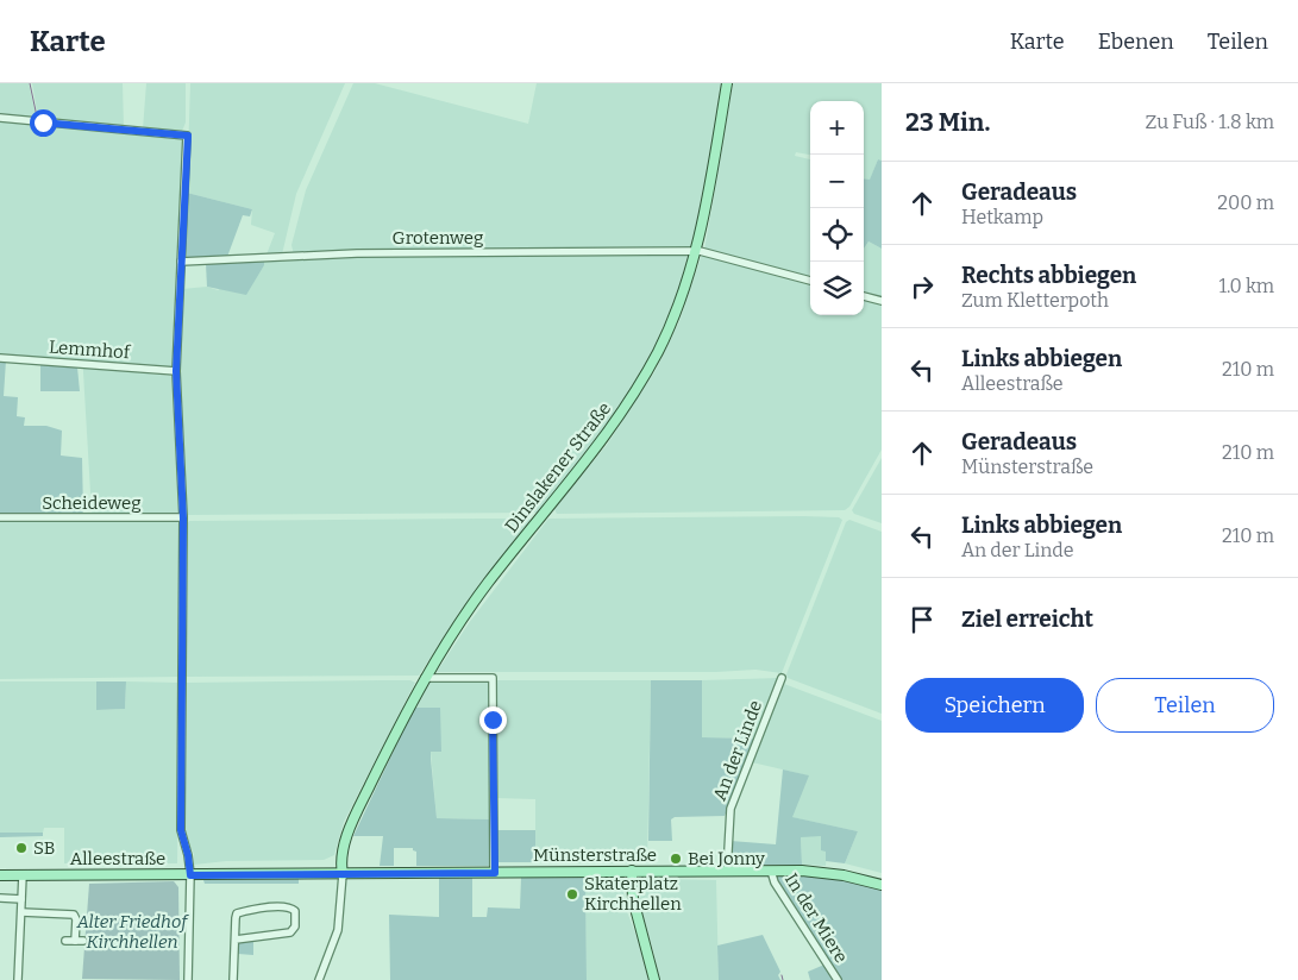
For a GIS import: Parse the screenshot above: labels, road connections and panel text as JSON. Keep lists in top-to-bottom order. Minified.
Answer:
{"streets":{"main road":["Dinslakener Straße","Münsterstraße","Alleestraße"],"street":["Grotenweg","Lemmhof","Scheideweg","An der Linde","In der Miere"]},"crossings":[["Grotenweg","Dinslakener Straße"],["Dinslakener Straße","Münsterstraße"],["Dinslakener Straße","Alleestraße"],["An der Linde","Münsterstraße"],["Münsterstraße","Alleestraße"],["Münsterstraße","In der Miere"]],"parks":["Alter Friedhof Kirchhellen"],"places":["SB","Bei Jonny","Skaterplatz Kirchhellen"],"page":{"header":"Karte","nav":["Karte","Ebenen","Teilen"],"heading":["23 Min.","Zu Fuß · 1.8 km"],"map_buttons":["+","−"],"list":[["Geradeaus","Hetkamp","200 m"],["Rechts abbiegen","Zum Kletterpoth","1.0 km"],["Links abbiegen","Alleestraße","210 m"],["Geradeaus","Münsterstraße","210 m"],["Links abbiegen","An der Linde","210 m"],"Ziel erreicht"],"buttons":["Speichern","Teilen"]}}
